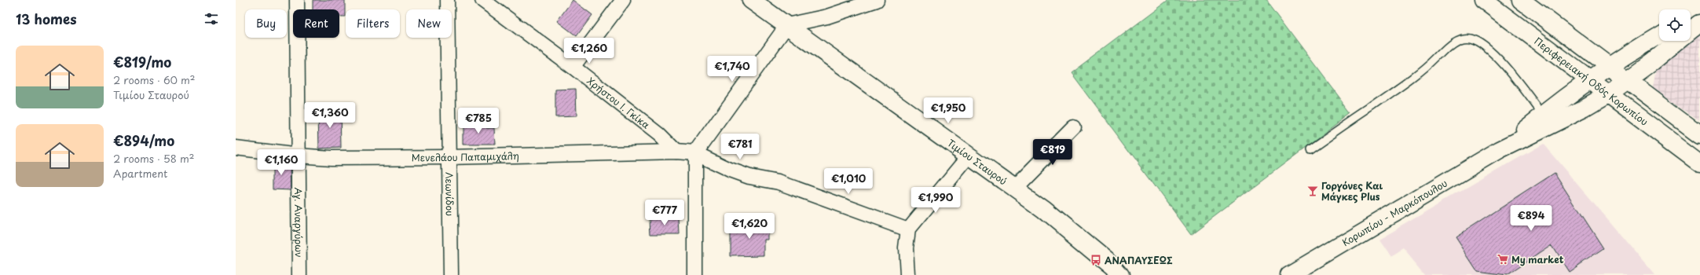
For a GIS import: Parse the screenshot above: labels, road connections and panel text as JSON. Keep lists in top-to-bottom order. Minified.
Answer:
{"streets":{"main road":["Περιφερειακή Οδός Κορωπίου","Τιμίου Σταυρού","Κορωπίου - Μαρκόπουλου"],"street":["Χρήστου Ι. Γκίκα","Μενελάου Παπαμιχάλη","Λεωνίδου","Αγ. Αναργύρων"]},"crossings":[["Περιφερειακή Οδός Κορωπίου","Κορωπίου - Μαρκόπουλου"],["Χρήστου Ι. Γκίκα","Μενελάου Παπαμιχάλη"],["Μενελάου Παπαμιχάλη","Λεωνίδου"],["Μενελάου Παπαμιχάλη","Αγ. Αναργύρων"]],"places":{"bar":["Γοργόνες Και Μάγκες Plus"],"supermarket":["My market"],"bus stop":["ΑΝΑΠΑΥΣΕΩΣ"]},"page":{"heading":"13 homes","chip":["Buy","Rent","Filters","New"],"list":[{"name":"€819/mo","note":"2 rooms · 60 m² · Τιμίου Σταυρού"},{"name":"€894/mo","note":"2 rooms · 58 m² · Apartment"}],"price":["€1,260","€1,740","€1,950","€1,360","€785","€781","€819","€1,160","€1,010","€1,990","€777","€894","€1,620"]}}
